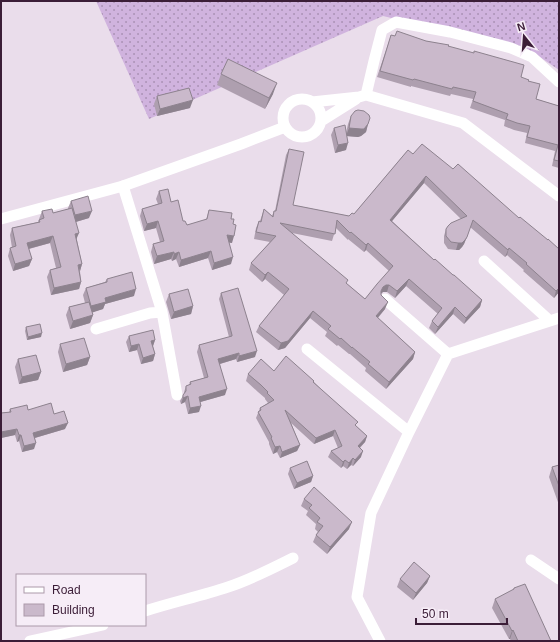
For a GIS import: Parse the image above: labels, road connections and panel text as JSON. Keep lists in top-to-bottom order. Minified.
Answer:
{"legend":["Road","Building"],"scale_bar":"50 m","north":"top"}
